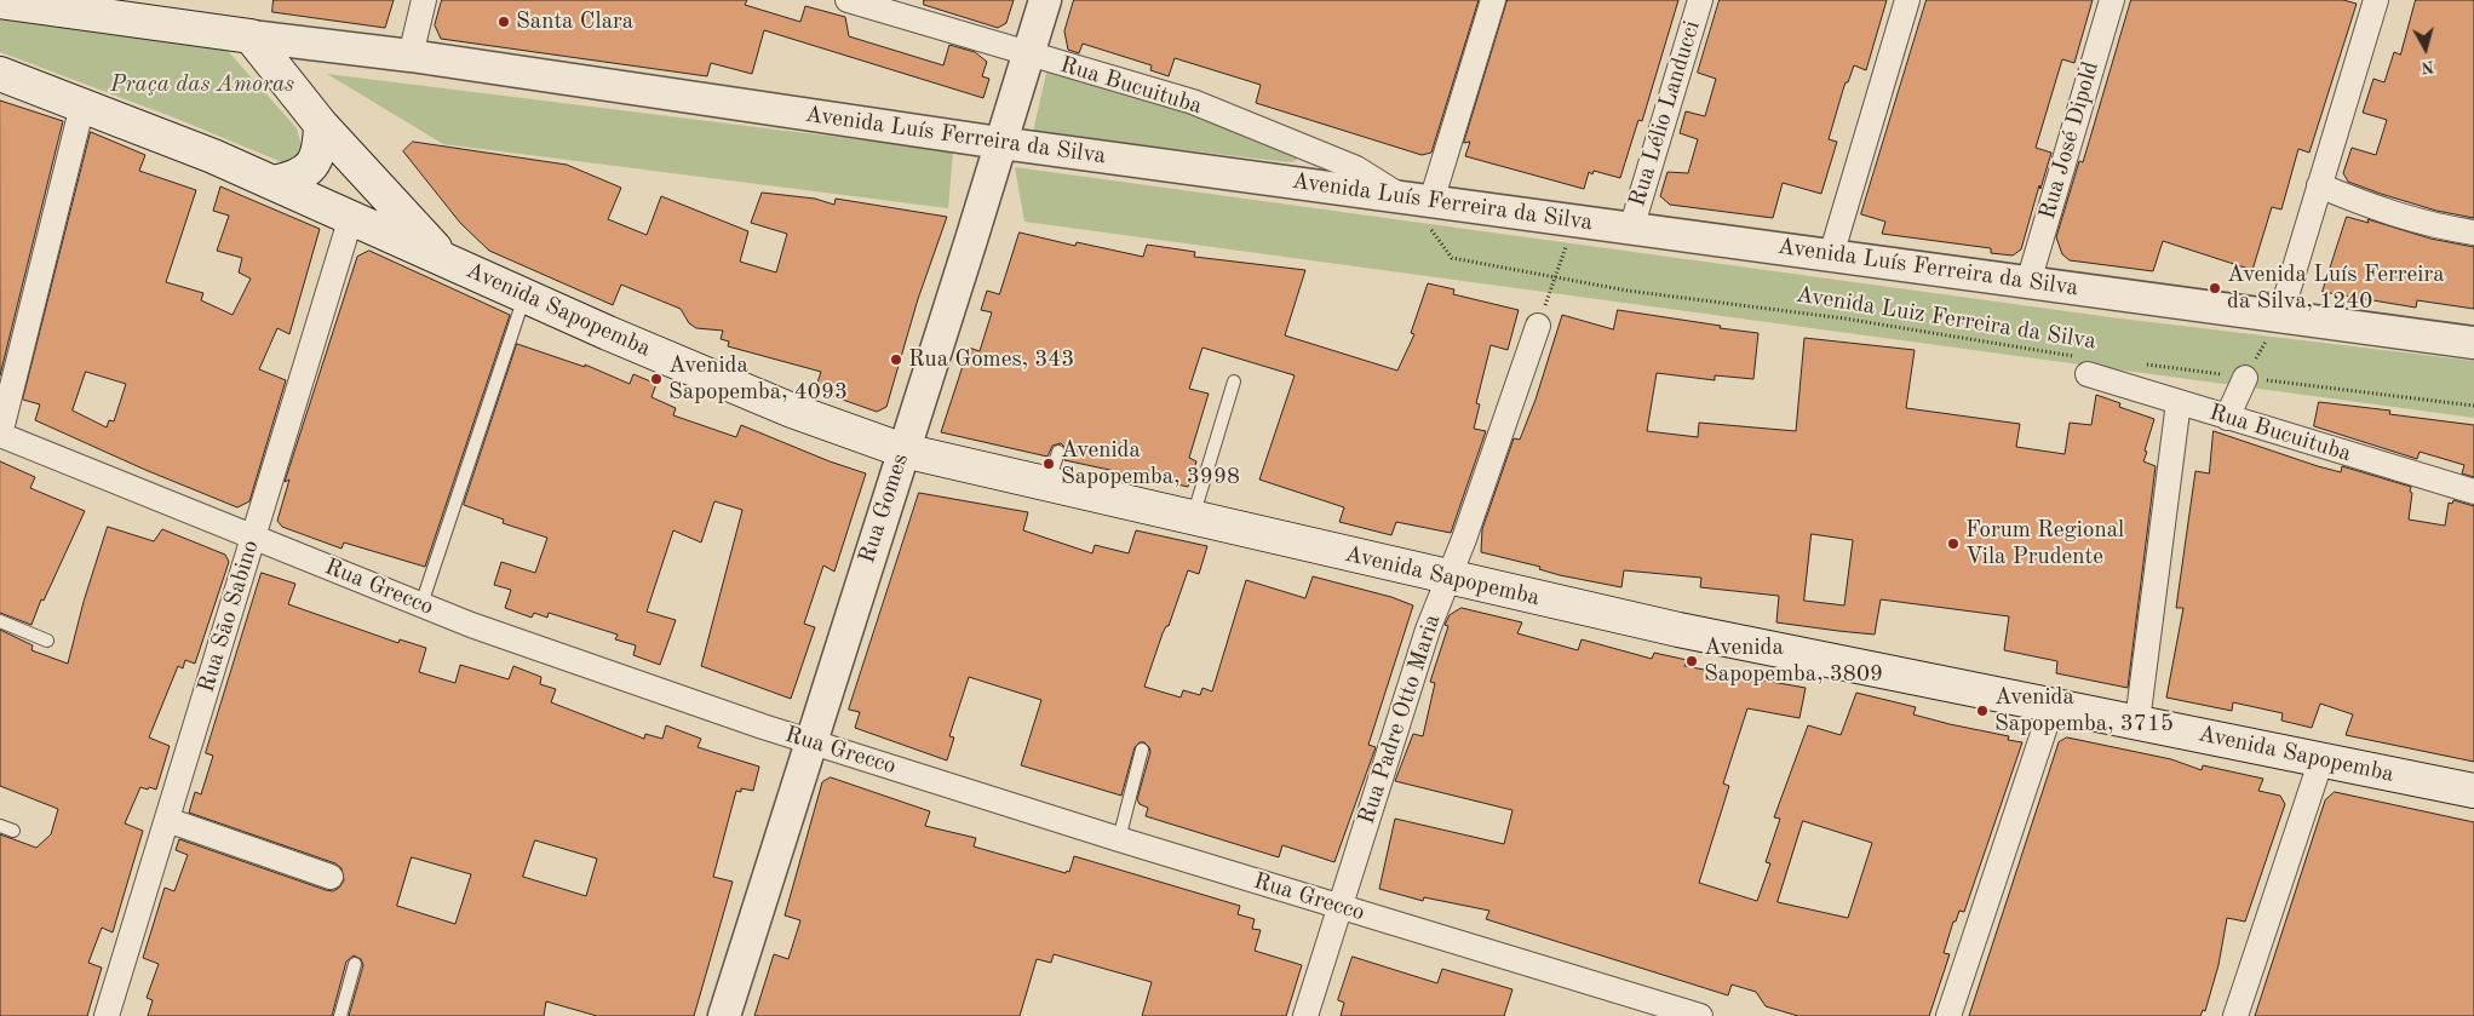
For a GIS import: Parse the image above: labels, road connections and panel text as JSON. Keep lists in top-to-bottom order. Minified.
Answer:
{"streets":{"main road":["Avenida Sapopemba"],"street":["Rua Bucuituba","Rua Lélio Landucci","Avenida Luís Ferreira da Silva","Rua José Dipold","Rua Gomes","Rua Grecco","Rua São Sabino","Rua Padre Otto Maria"],"path":["Avenida Luiz Ferreira da Silva"]},"crossings":[["Rua Bucuituba","Avenida Luís Ferreira da Silva"],["Rua Bucuituba","Avenida Luiz Ferreira da Silva"],["Rua Bucuituba","Rua Gomes"],["Rua Lélio Landucci","Avenida Luís Ferreira da Silva"],["Avenida Luís Ferreira da Silva","Rua José Dipold"],["Avenida Luís Ferreira da Silva","Avenida Luiz Ferreira da Silva"],["Avenida Luís Ferreira da Silva","Rua Gomes"],["Avenida Sapopemba","Rua Gomes"],["Avenida Sapopemba","Rua São Sabino"],["Avenida Sapopemba","Rua Padre Otto Maria"],["Rua Gomes","Rua Grecco"],["Rua Grecco","Rua São Sabino"],["Rua Grecco","Rua Padre Otto Maria"]],"parks":["Praça das Amoras"],"places":["Santa Clara","Avenida Luís Ferreira da Silva, 1240","Rua Gomes, 343","Avenida Sapopemba, 4093","Avenida Sapopemba, 3998","Forum Regional Vila Prudente","Avenida Sapopemba, 3809","Avenida Sapopemba, 3715"],"north":"bottom"}
